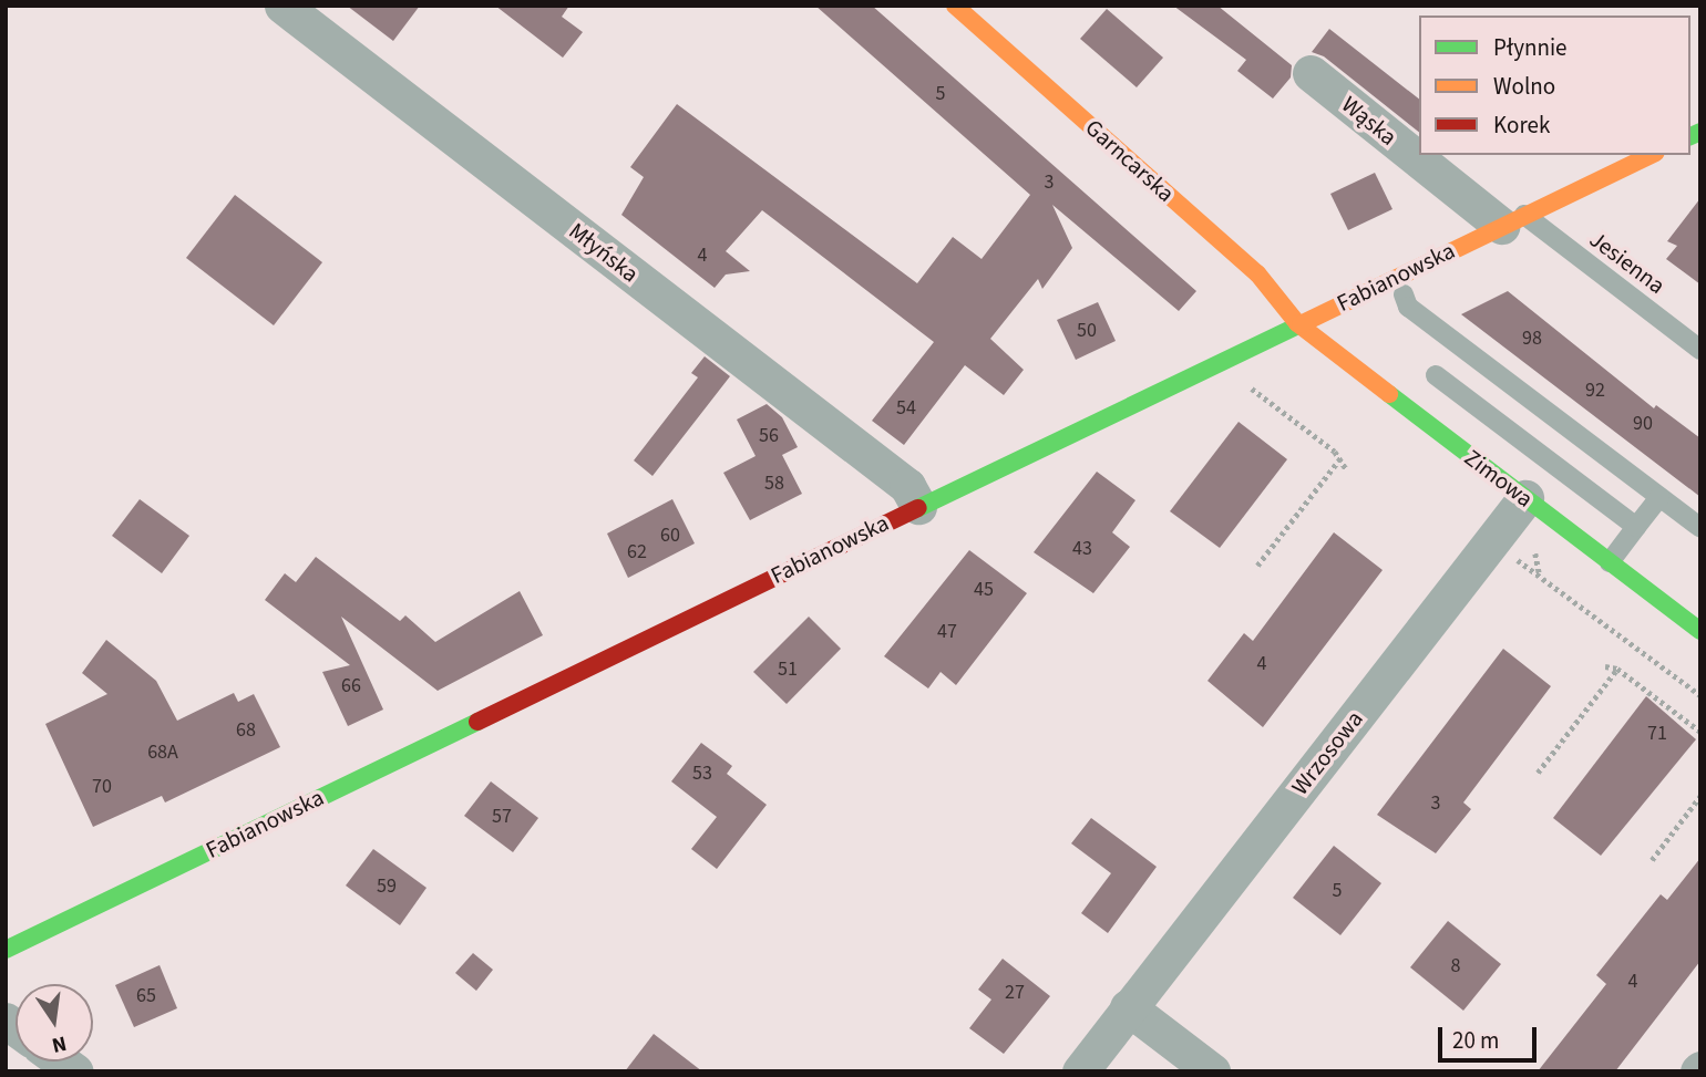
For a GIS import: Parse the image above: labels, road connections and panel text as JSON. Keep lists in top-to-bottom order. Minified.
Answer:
{"streets":{"street":["Wąska","Garncarska","Młyńska","Fabianowska","Zimowa","Wrzosowa"],"lane":["Jesienna"]},"crossings":[["Wąska","Jesienna"],["Wąska","Fabianowska"],["Garncarska","Fabianowska"],["Garncarska","Zimowa"],["Młyńska","Fabianowska"],["Jesienna","Fabianowska"],["Fabianowska","Zimowa"],["Zimowa","Wrzosowa"]],"house_numbers":["5","3","4","50","98","92","54","90","56","58","60","43","62","45","47","4","51","66","68","71","68A","53","70","3","57","59","5","8","4","27","65"],"legend":["Płynnie","Wolno","Korek"],"scale_bar":"20 m","north":"bottom"}
